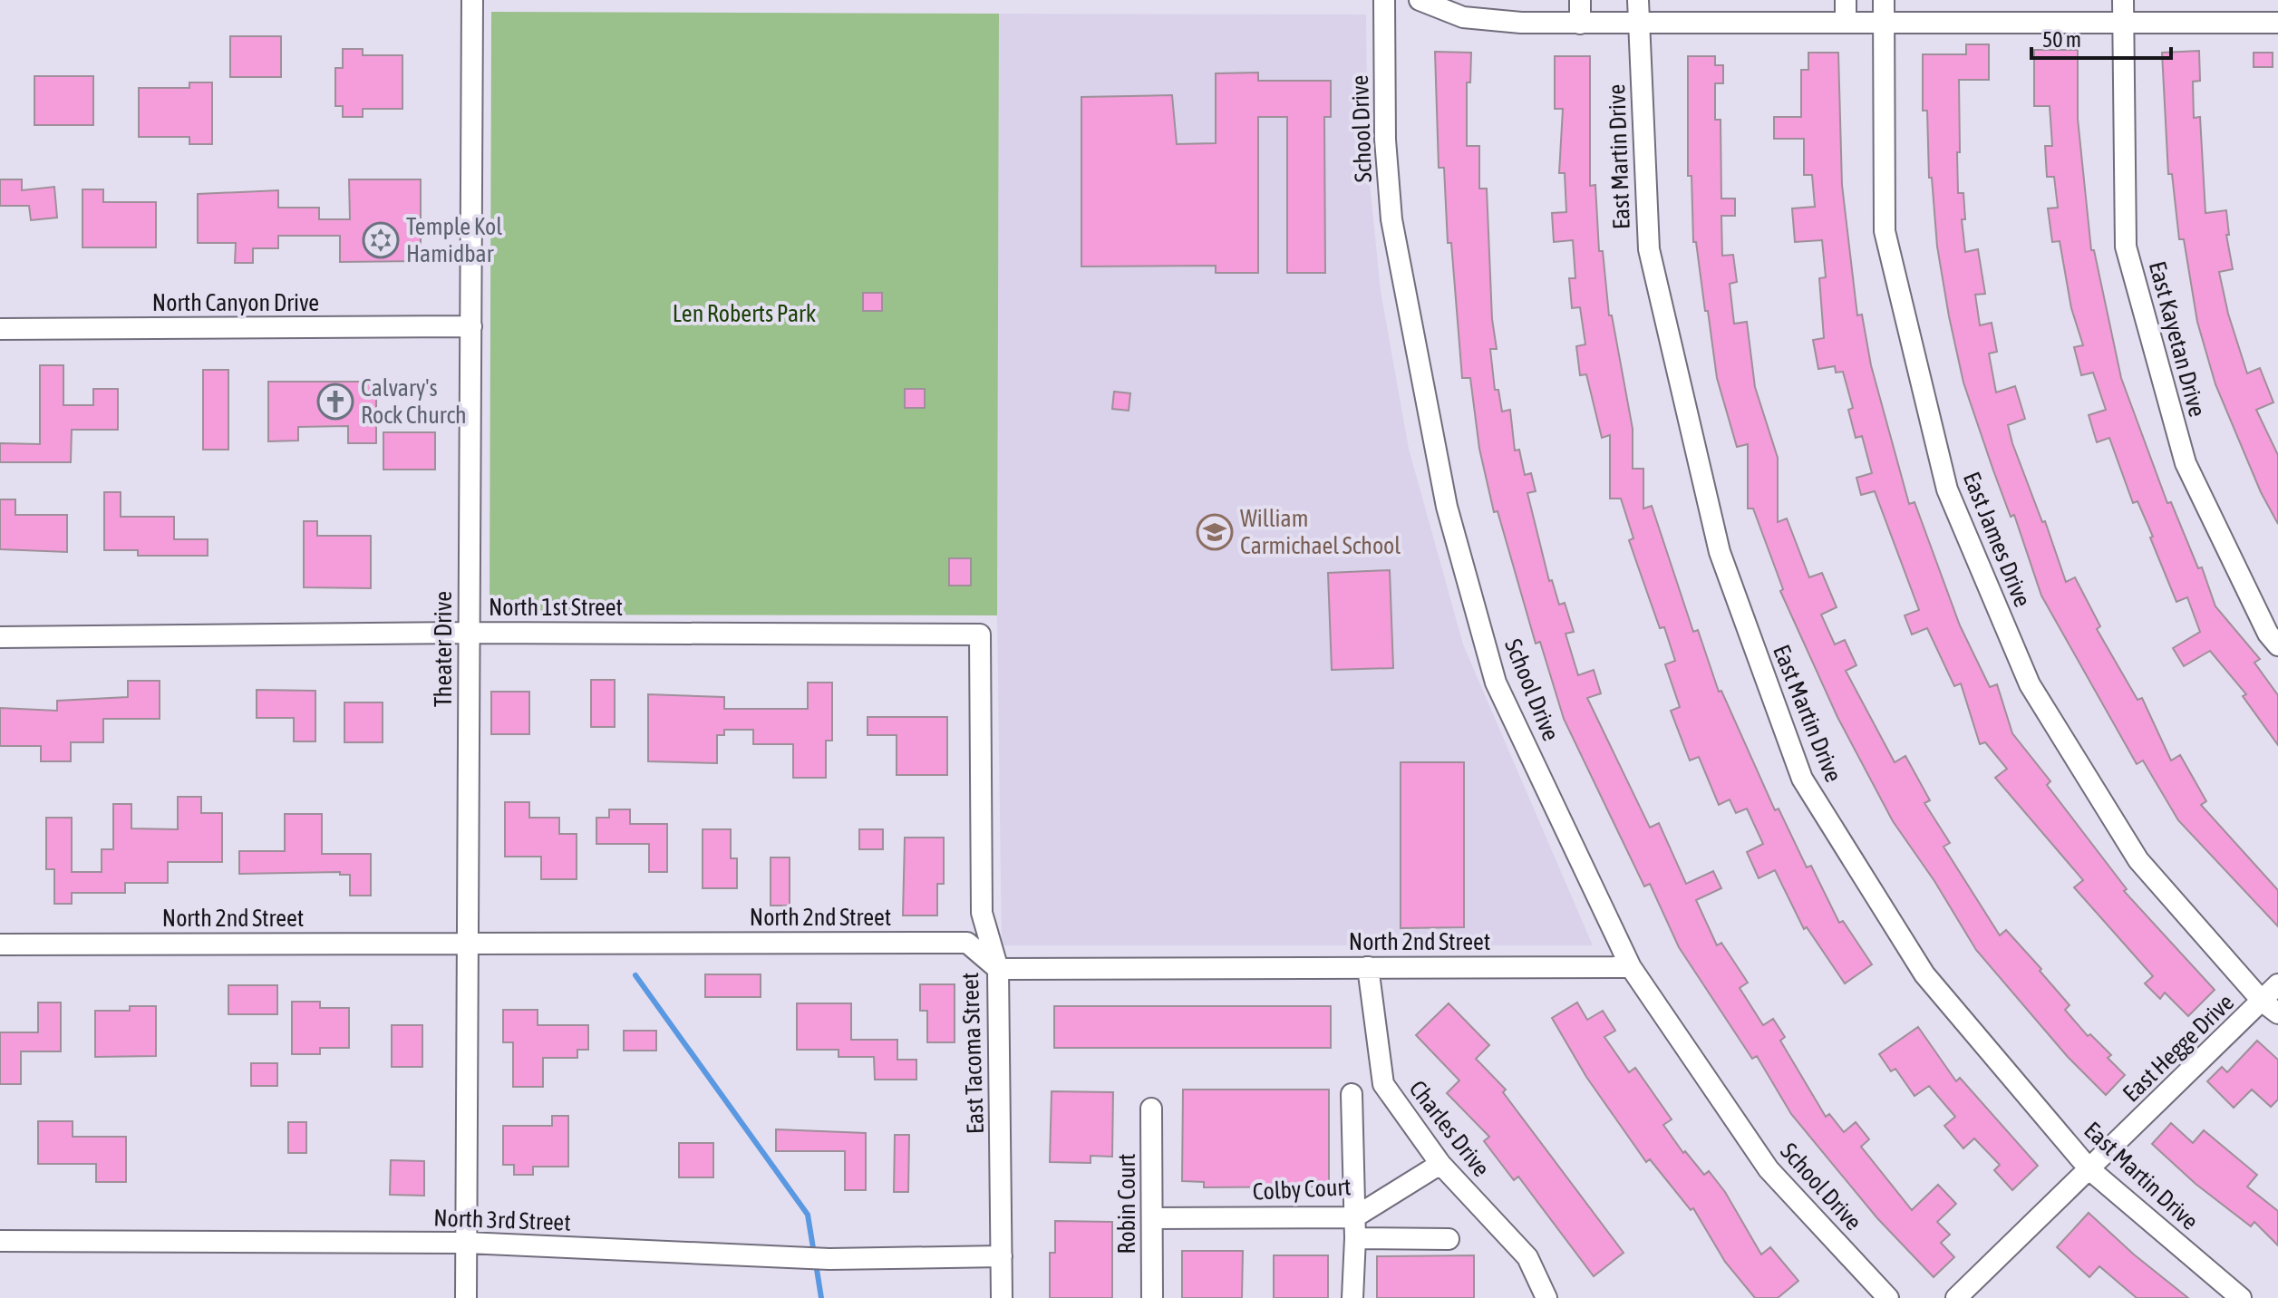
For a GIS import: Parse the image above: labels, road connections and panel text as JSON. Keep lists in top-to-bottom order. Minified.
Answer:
{"streets":{"street":["School Drive","East Martin Drive","North Canyon Drive","East Kayetan Drive","East James Drive","North 1st Street","Theater Drive","North 2nd Street","East Hegge Drive","East Tacoma Street","Charles Drive","Colby Court","Robin Court","North 3rd Street"]},"crossings":[["School Drive","North 2nd Street"],["East Martin Drive","East Hegge Drive"],["North Canyon Drive","Theater Drive"],["East James Drive","East Hegge Drive"],["North 1st Street","Theater Drive"],["North 1st Street","East Tacoma Street"],["Theater Drive","North 2nd Street"],["Theater Drive","North 3rd Street"],["North 2nd Street","East Tacoma Street"],["North 2nd Street","Charles Drive"],["East Tacoma Street","North 3rd Street"],["Charles Drive","Colby Court"],["Colby Court","Robin Court"]],"parks":["Len Roberts Park"],"places":{"synagogue":["Temple Kol Hamidbar"],"church":["Calvary's Rock Church"],"school or university":["William Carmichael School"]},"scale_bar":"50 m"}
